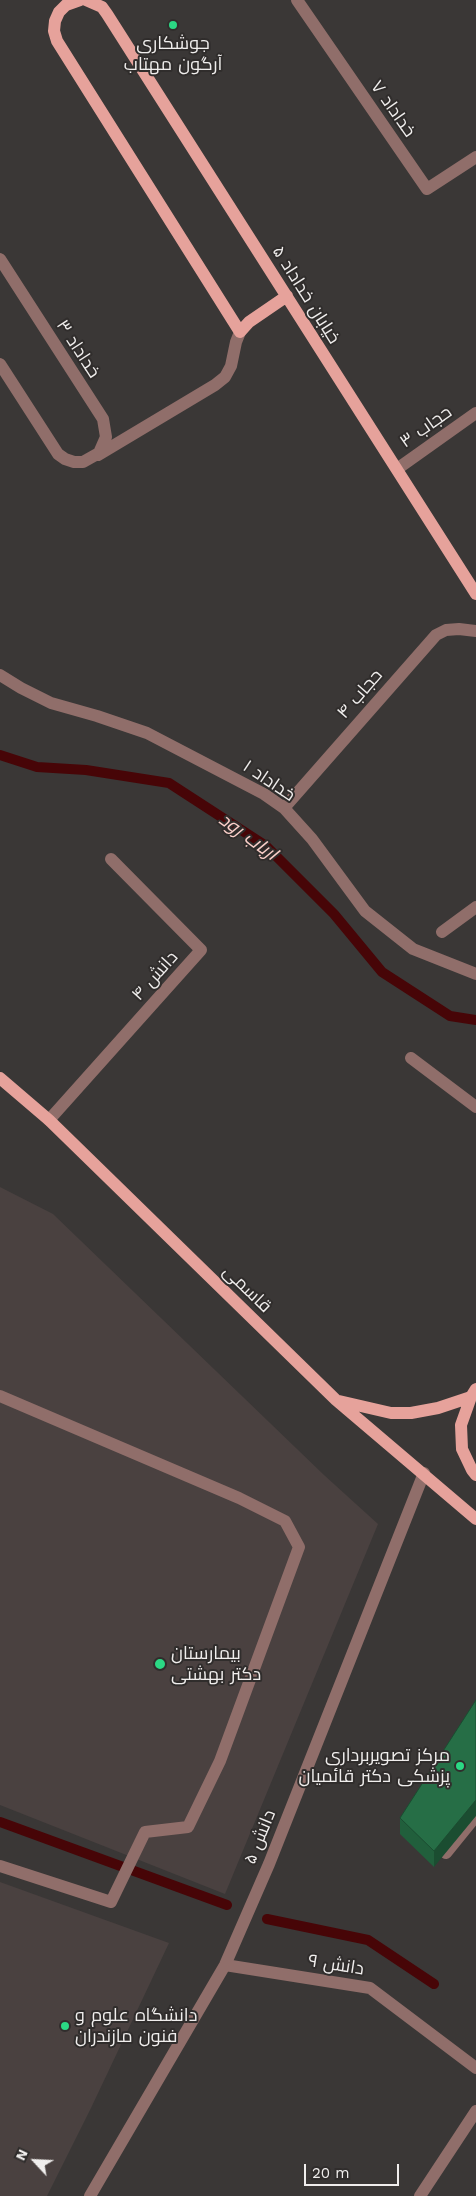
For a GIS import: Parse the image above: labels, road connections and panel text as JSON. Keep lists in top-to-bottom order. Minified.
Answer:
{"streets":{"main road":["خیابان خداداد ۵","قاسمی"],"street":["خداداد ۷","خداداد ۳","حجاب ۳","حجاب ۴","خداداد ۱","دانش ۴","دانش ۵","دانش ۹"]},"crossings":[["خیابان خداداد ۵","حجاب ۳"],["حجاب ۴","خداداد ۱"],["دانش ۴","قاسمی"],["قاسمی","دانش ۵"],["دانش ۵","دانش ۹"]],"water":["ارباب رود"],"places":["جوشکاری آرگون مهتاب","بیمارستان دکتر بهشتی","مرکز تصویربرداری پزشکی دکتر قائمیان","دانشگاه علوم و فنون مازندران"],"scale_bar":"20 m","north":"top left"}
